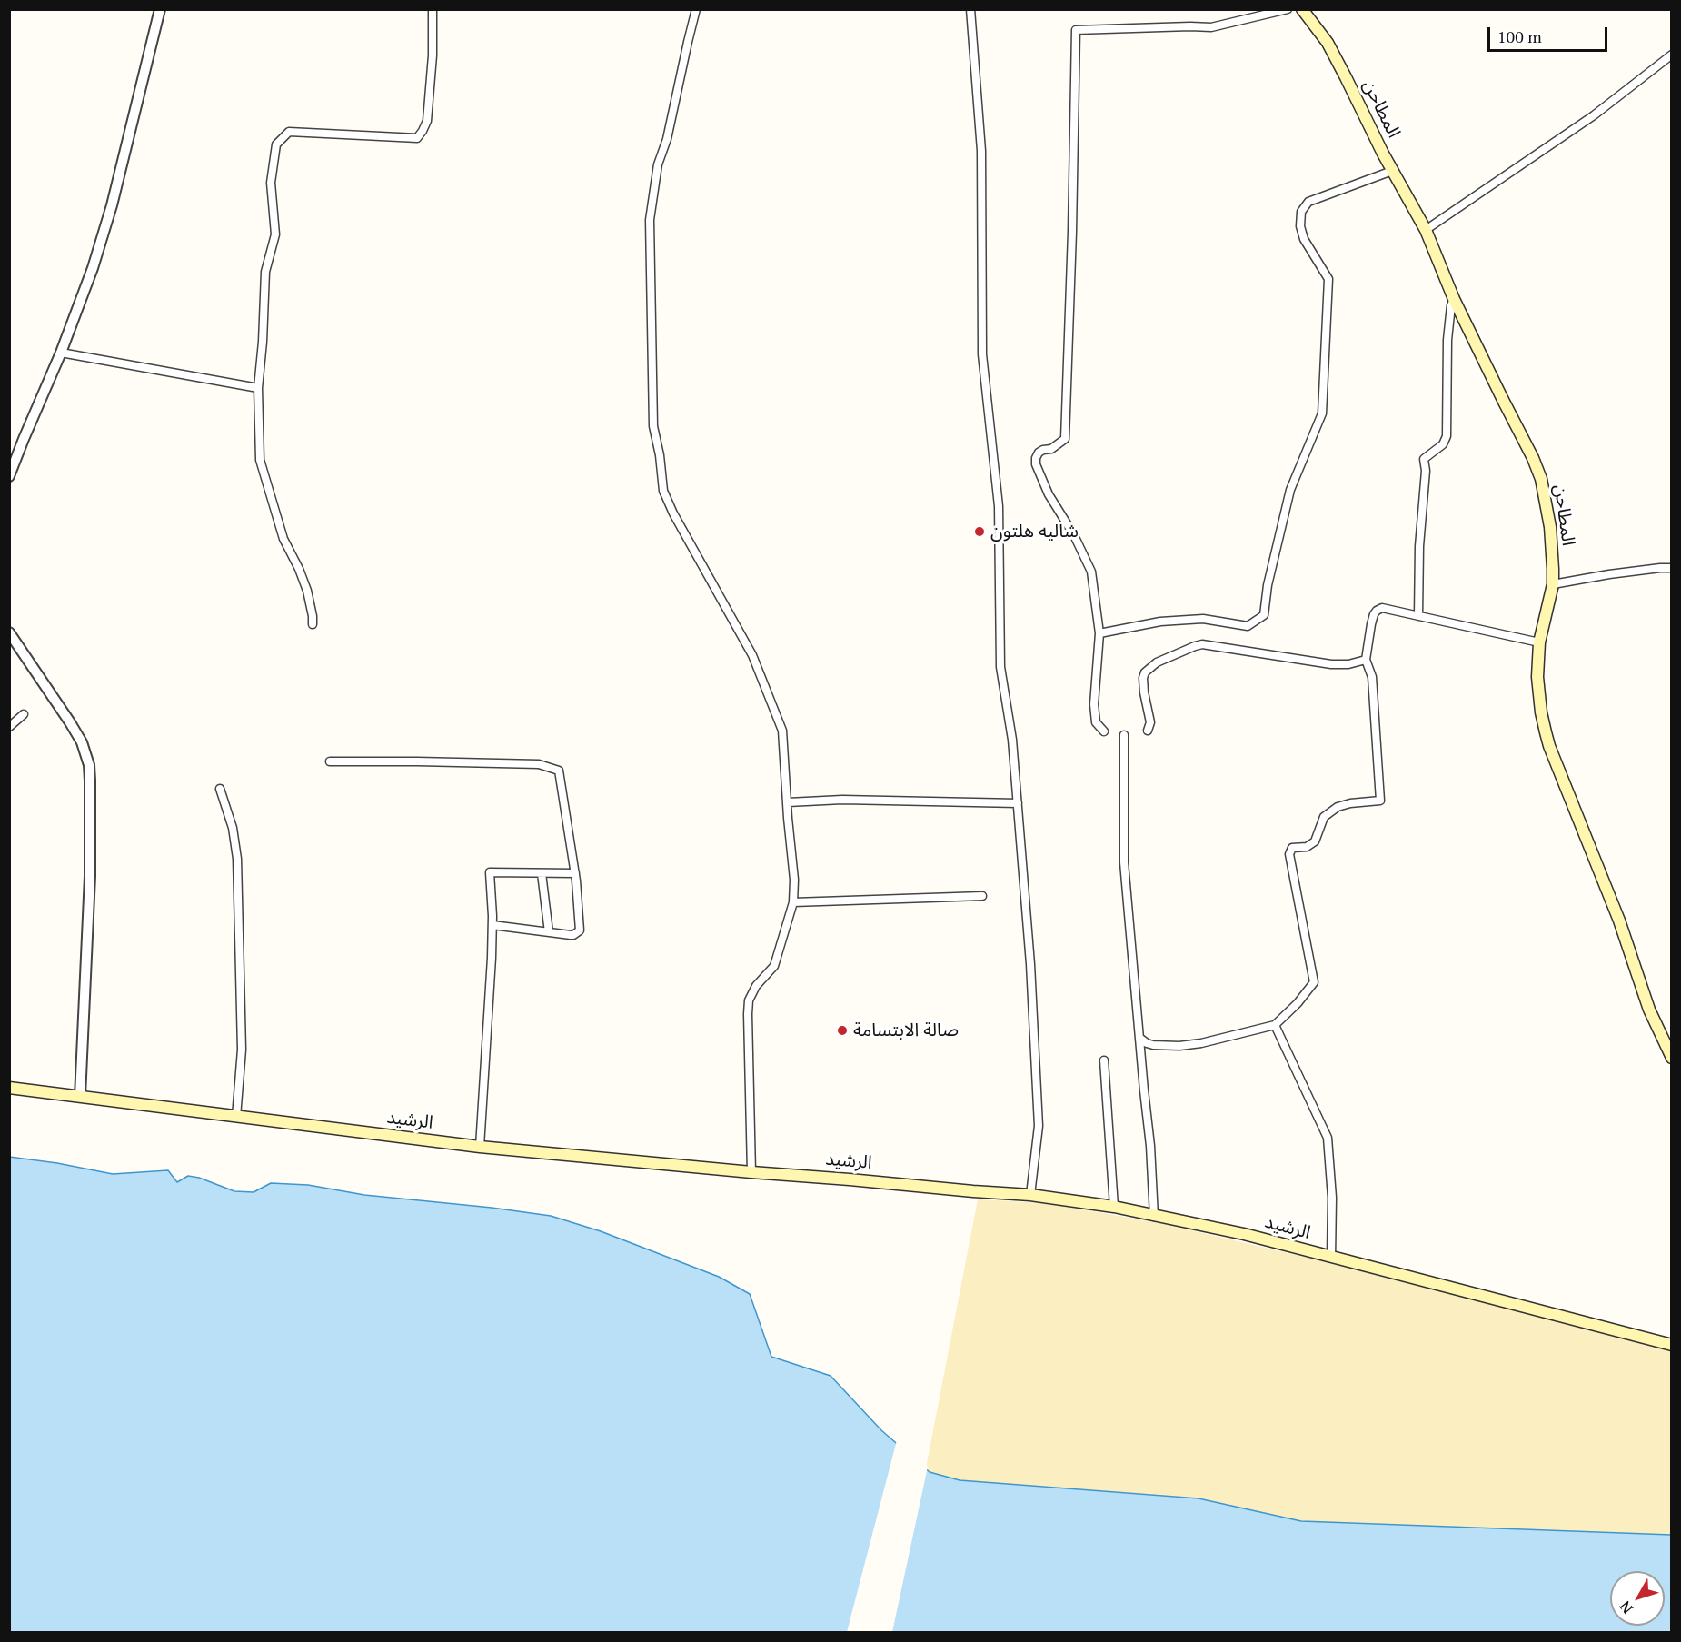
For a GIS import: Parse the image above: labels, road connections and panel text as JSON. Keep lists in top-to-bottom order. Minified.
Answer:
{"streets":{"main road":["المطاحن","الرشيد"]},"places":["شاليه هلتون","صالة الابتسامة"],"scale_bar":"100 m","north":"bottom left"}
